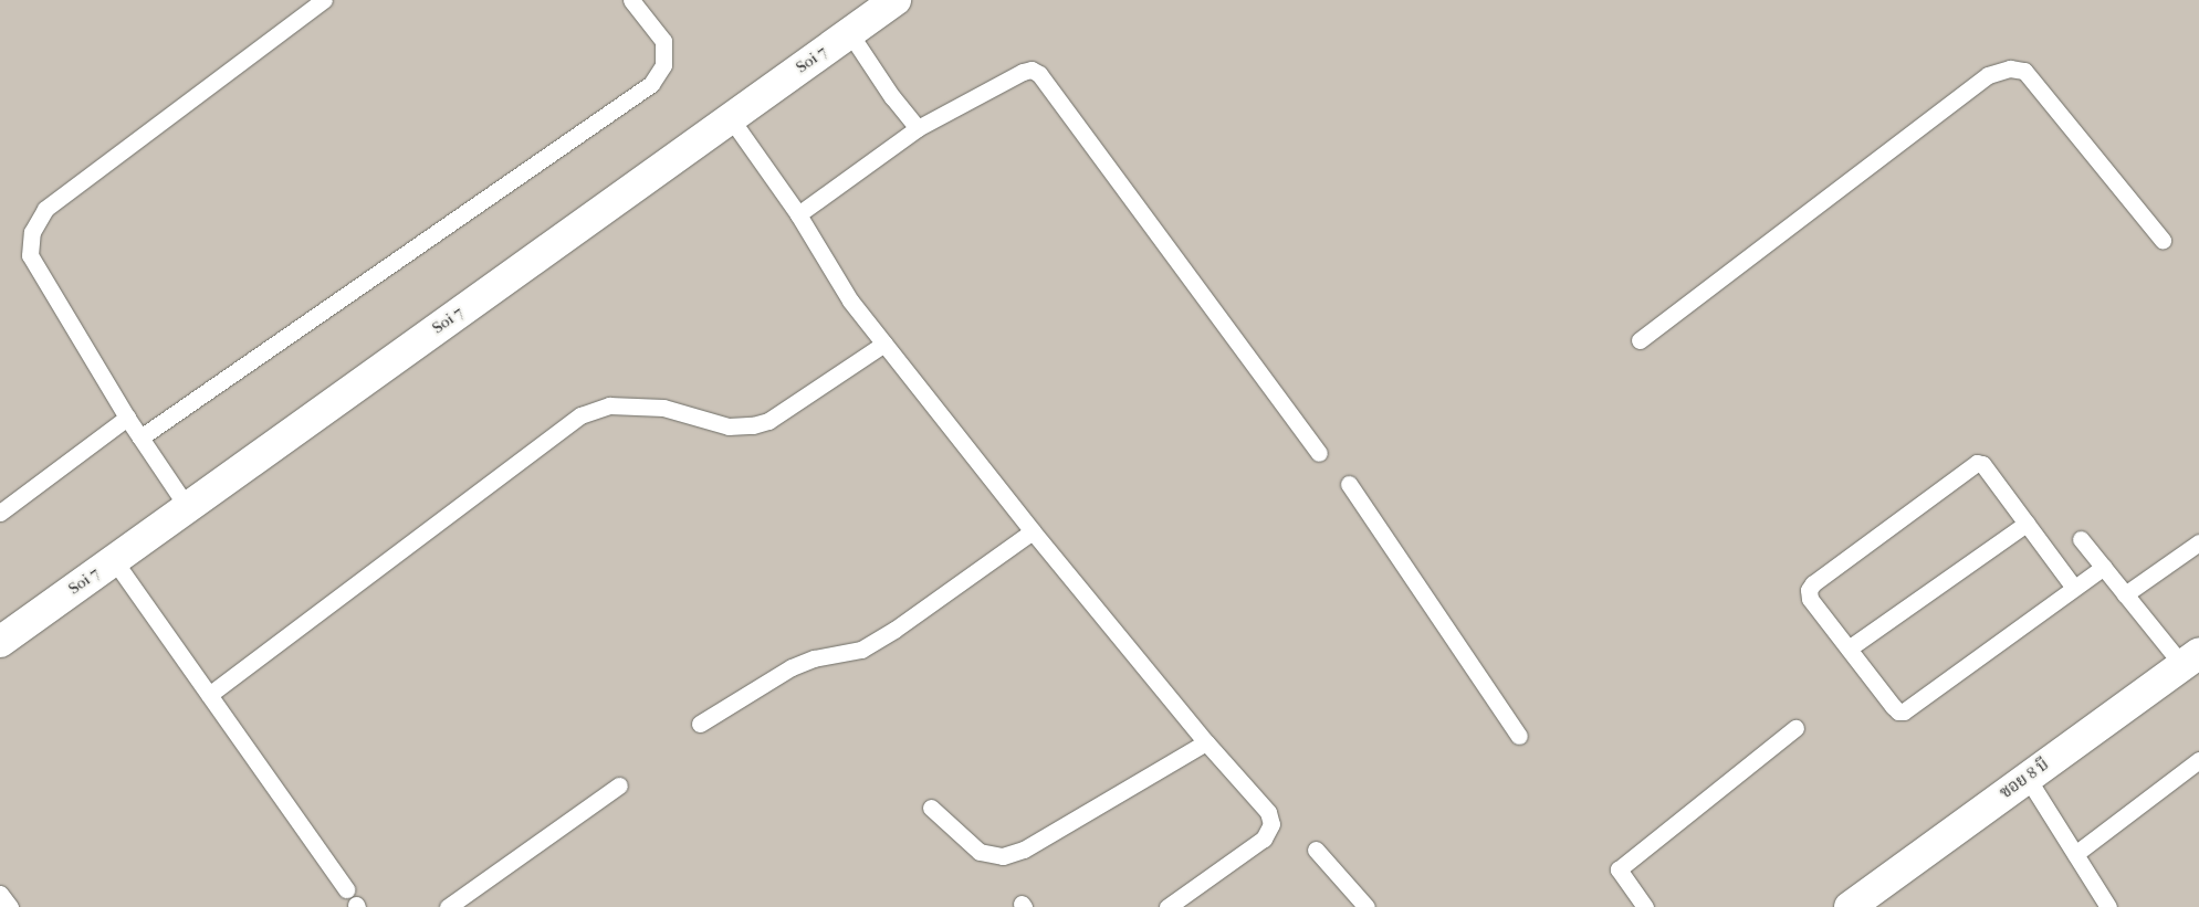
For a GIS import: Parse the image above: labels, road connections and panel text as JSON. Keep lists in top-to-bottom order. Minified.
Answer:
{"streets":{"street":["Soi 7","ซอย 8 บี"]}}
